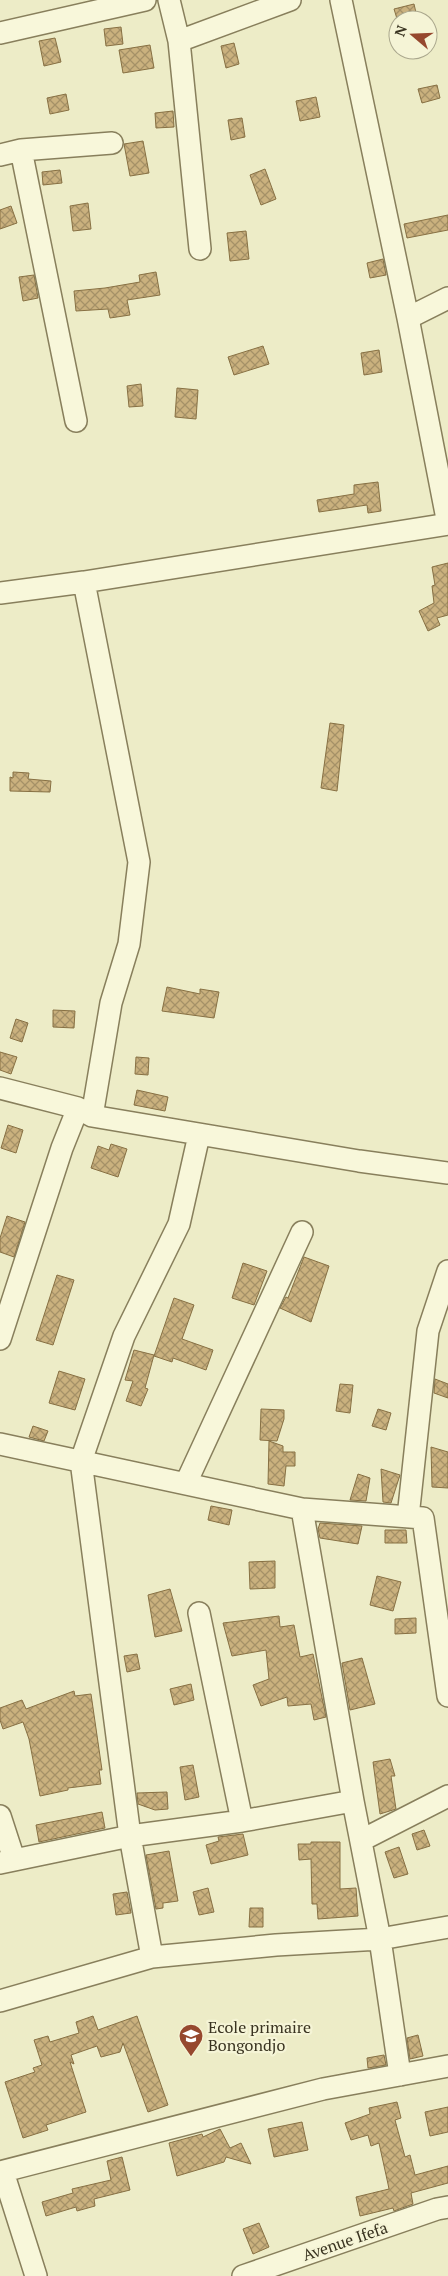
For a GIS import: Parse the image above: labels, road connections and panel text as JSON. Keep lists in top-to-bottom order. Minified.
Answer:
{"streets":{"street":["Avenue Ifefa"]},"places":{"school or university":["Ecole primaire Bongondjo"]},"north":"left"}
